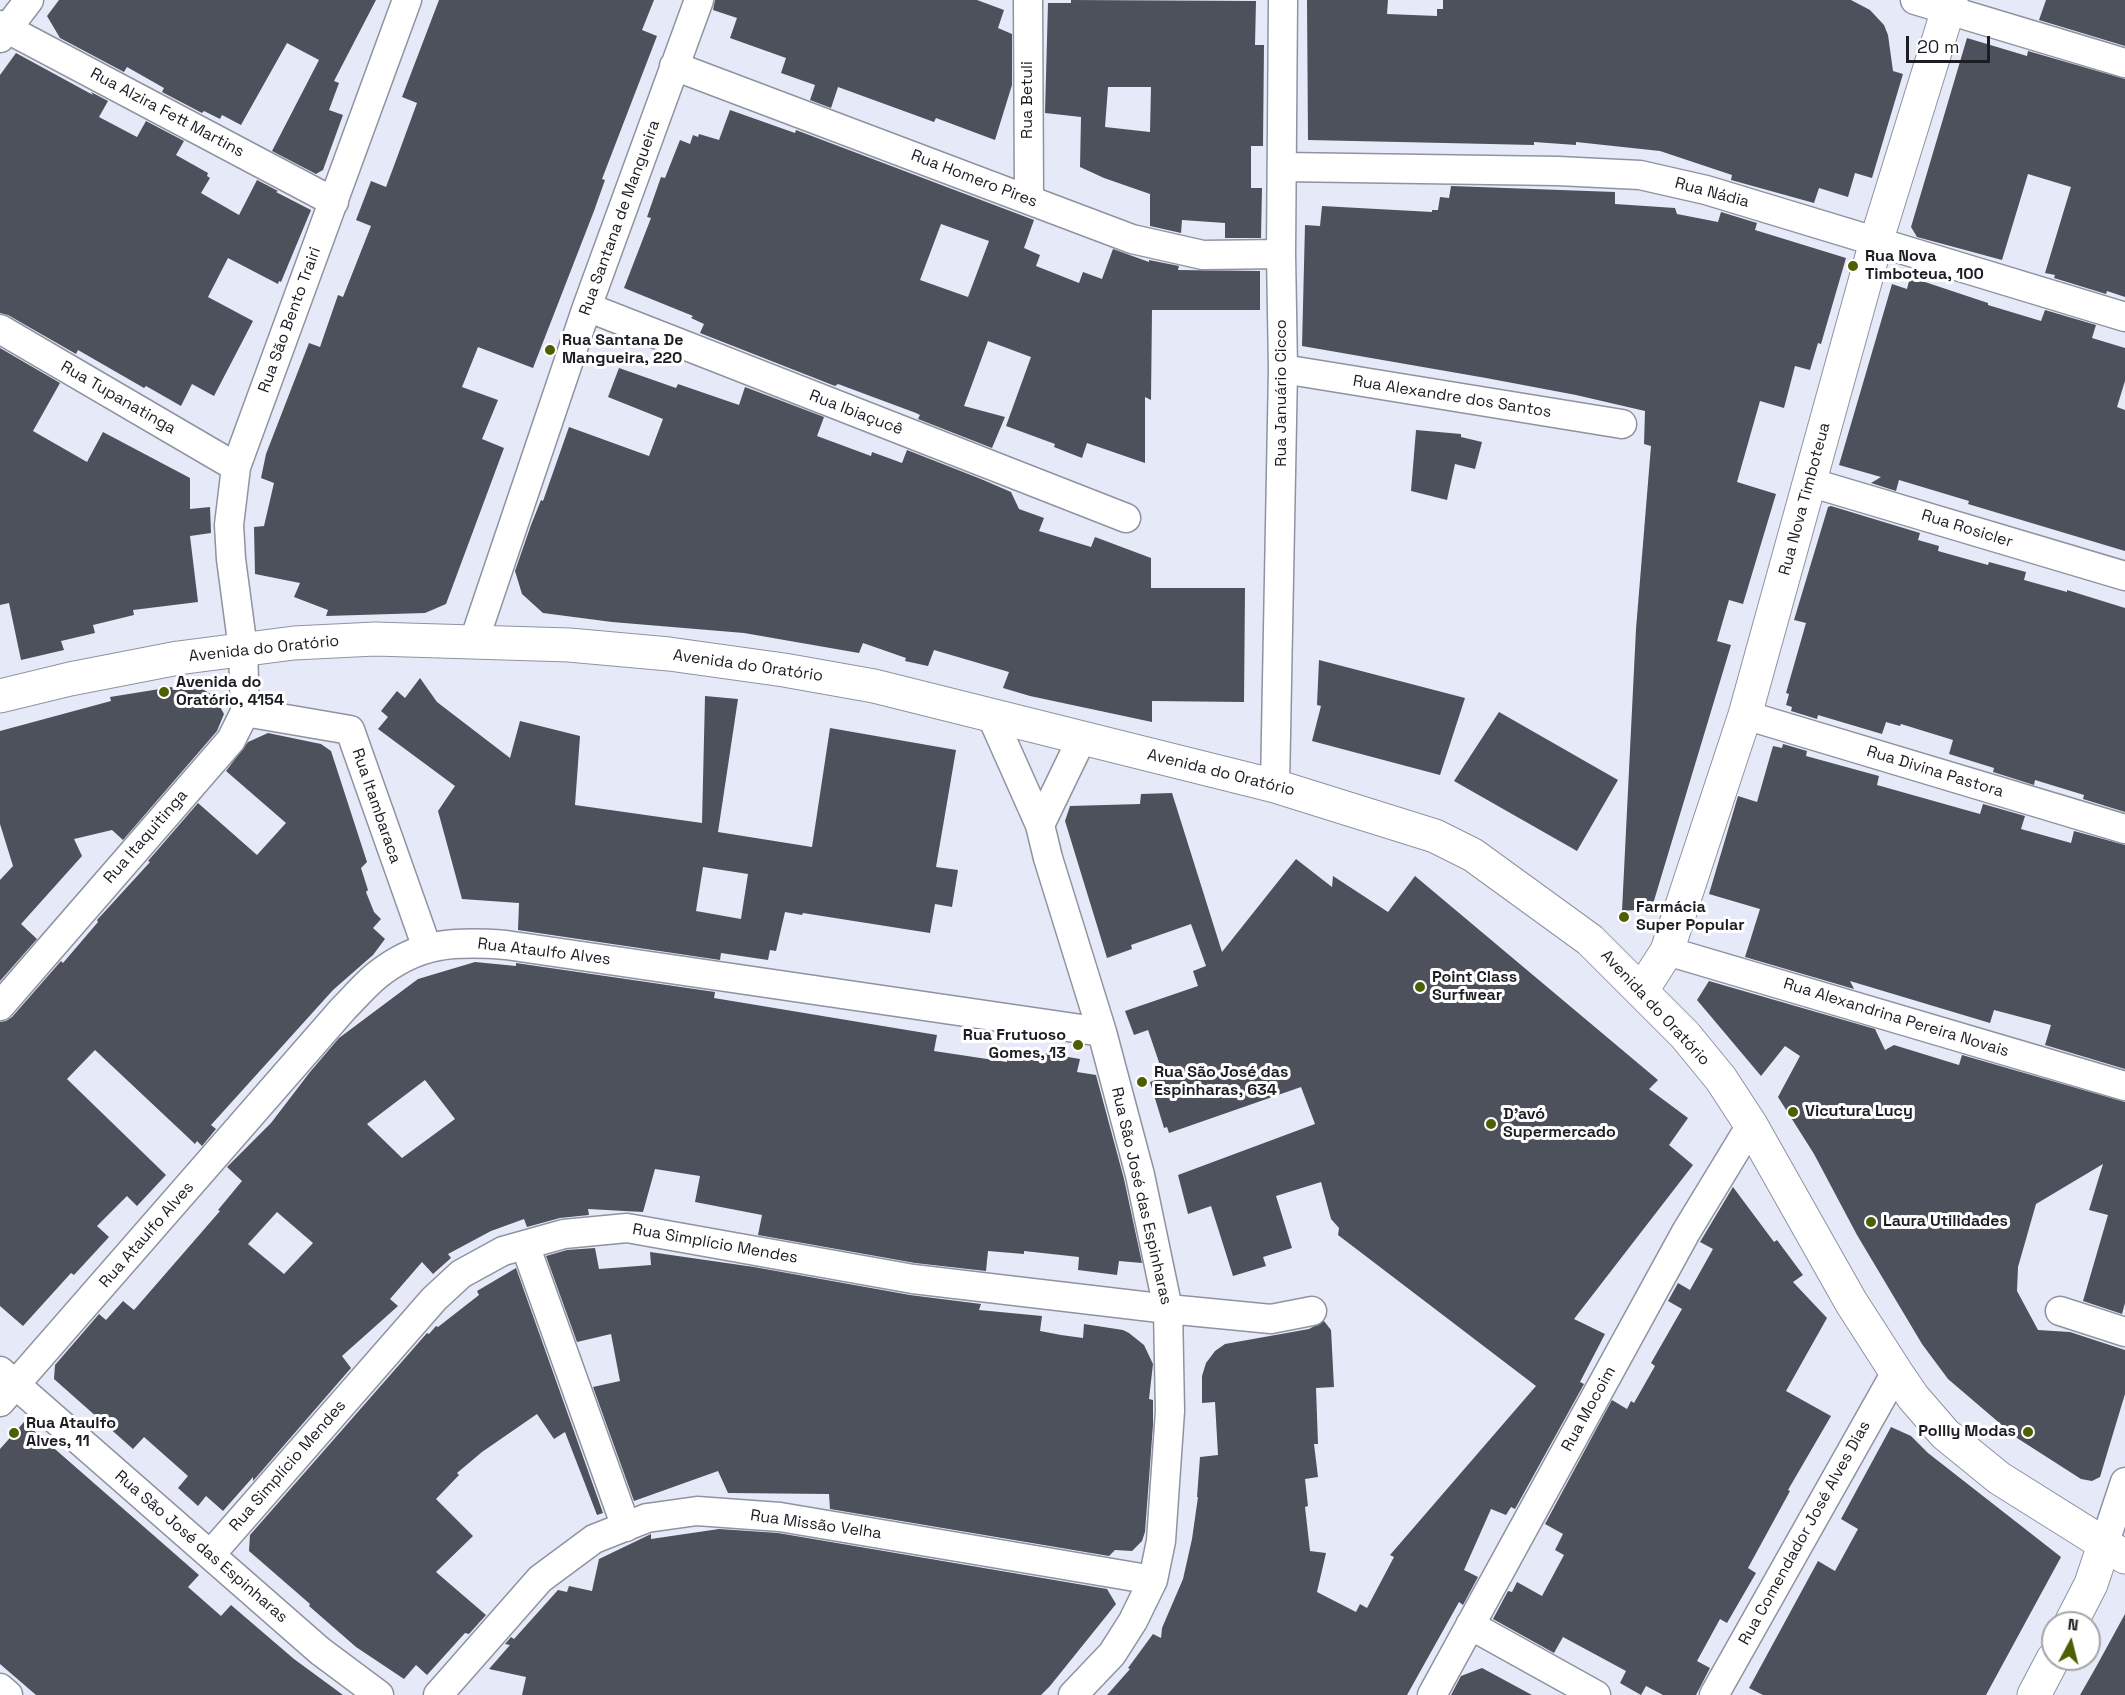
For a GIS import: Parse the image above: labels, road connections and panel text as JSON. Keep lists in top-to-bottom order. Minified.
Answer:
{"streets":{"main road":["Rua Nova Timboteua","Avenida do Oratório"],"street":["Rua Betuli","Rua Alzira Fett Martins","Rua Homero Pires","Rua Nádia","Rua Santana de Mangueira","Rua São Bento Trairi","Rua Januário Cicco","Rua Alexandre dos Santos","Rua Tupanatinga","Rua Ibiaçucê","Rua Rosicler","Rua Divina Pastora","Rua Itambaraca","Rua Itaquitinga","Rua Ataulfo Alves","Rua Alexandrina Pereira Novais","Rua São José das Espinharas","Rua Simplício Mendes","Rua Mocoim","Rua Missão Velha","Rua Comendador José Alves Dias"]},"crossings":[["Rua Betuli","Rua Homero Pires"],["Rua Alzira Fett Martins","Rua São Bento Trairi"],["Rua Homero Pires","Rua Santana de Mangueira"],["Rua Homero Pires","Rua Januário Cicco"],["Rua Nádia","Rua Januário Cicco"],["Rua Nádia","Rua Nova Timboteua"],["Rua Santana de Mangueira","Rua Ibiaçucê"],["Rua Santana de Mangueira","Avenida do Oratório"],["Rua São Bento Trairi","Rua Tupanatinga"],["Rua São Bento Trairi","Avenida do Oratório"],["Rua São Bento Trairi","Rua Itaquitinga"],["Rua Januário Cicco","Rua Alexandre dos Santos"],["Rua Januário Cicco","Avenida do Oratório"],["Rua Nova Timboteua","Rua Rosicler"],["Rua Nova Timboteua","Avenida do Oratório"],["Rua Nova Timboteua","Rua Divina Pastora"],["Rua Nova Timboteua","Rua Alexandrina Pereira Novais"],["Avenida do Oratório","Rua Itaquitinga"],["Avenida do Oratório","Rua São José das Espinharas"],["Avenida do Oratório","Rua Mocoim"],["Avenida do Oratório","Rua Comendador José Alves Dias"],["Rua Itambaraca","Rua Itaquitinga"],["Rua Itambaraca","Rua Ataulfo Alves"],["Rua Ataulfo Alves","Rua São José das Espinharas"],["Rua São José das Espinharas","Rua Simplício Mendes"],["Rua São José das Espinharas","Rua Missão Velha"]],"places":["Rua Nova Timboteua, 100","Rua Santana De Mangueira, 220","Avenida do Oratório, 4154","Farmácia Super Popular","Point Class Surfwear","Rua Frutuoso Gomes, 13","Rua São José das Espinharas, 634","Vicutura Lucy","D'avó Supermercado","Laura Utilidades","Pollly Modas","Rua Ataulfo Alves, 11"],"scale_bar":"20 m","north":"top"}
